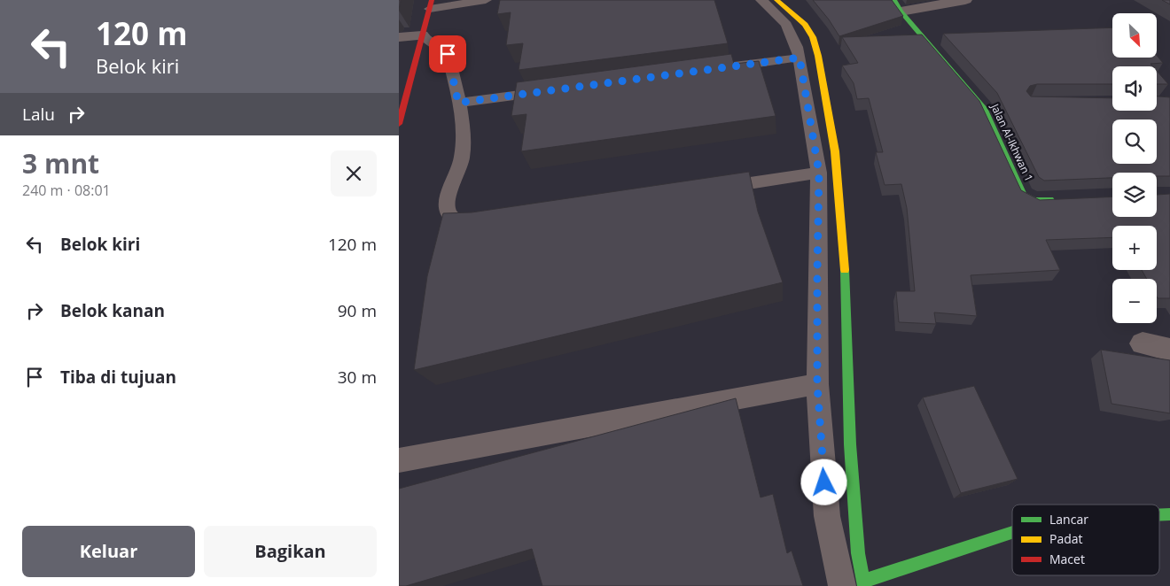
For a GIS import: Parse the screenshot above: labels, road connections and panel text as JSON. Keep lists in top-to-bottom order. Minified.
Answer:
{"streets":{"street":["Jalan Al-Ikhwan 1"]},"legend":["Lancar","Padat","Macet"],"north":"bottom right","page":{"turn":["120 m","Belok kiri"],"map_buttons":["+","−"],"then":"Lalu","heading":["3 mnt","240 m · 08:01"],"list":[{"name":"Belok kiri","value":"120 m"},{"name":"Belok kanan","value":"90 m"},{"name":"Tiba di tujuan","value":"30 m"}],"buttons":["Keluar","Bagikan"]}}
